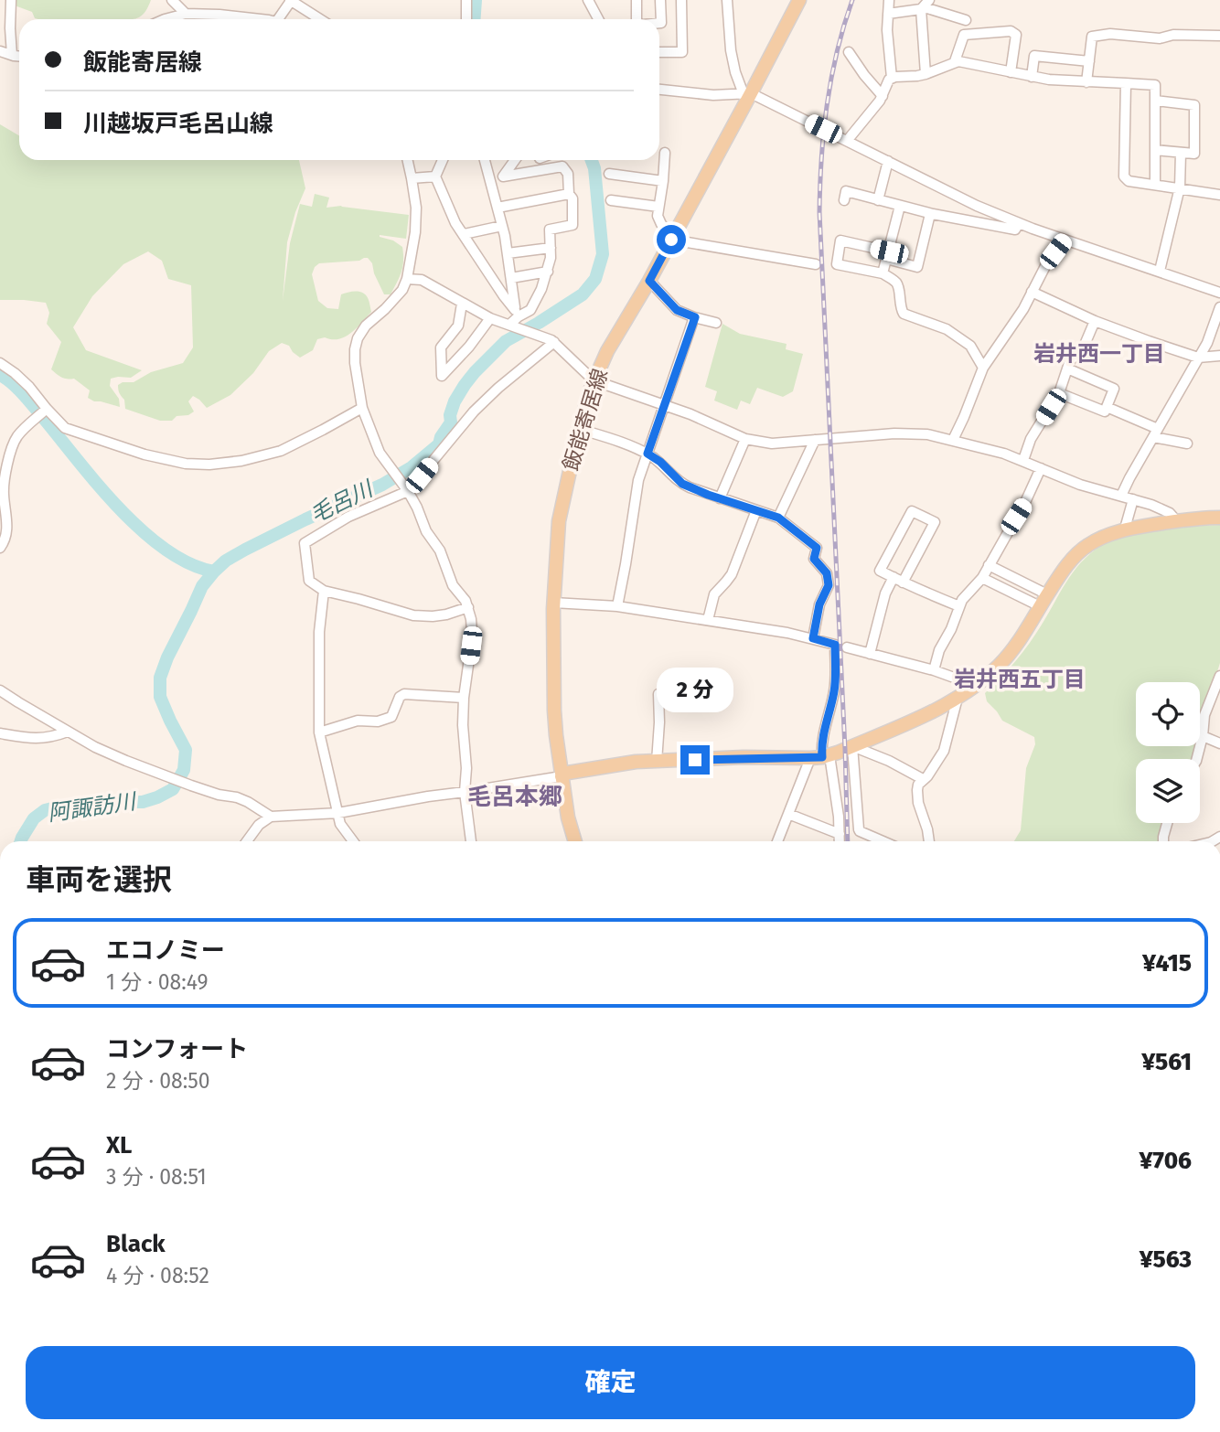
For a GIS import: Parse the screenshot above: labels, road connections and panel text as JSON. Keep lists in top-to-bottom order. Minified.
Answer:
{"streets":{"main road":["飯能寄居線"]},"districts":["岩井西一丁目","岩井西五丁目","毛呂本郷"],"water":["毛呂川","阿諏訪川"],"page":{"banner":["飯能寄居線","川越坂戸毛呂山線"],"bubble":"2 分","heading":"車両を選択","list":[{"name":"エコノミー","note":"1 分 · 08:49","value":"¥415"},{"name":"コンフォート","note":"2 分 · 08:50","value":"¥561"},{"name":"XL","note":"3 分 · 08:51","value":"¥706"},{"name":"Black","note":"4 分 · 08:52","value":"¥563"}],"buttons":"確定"}}
